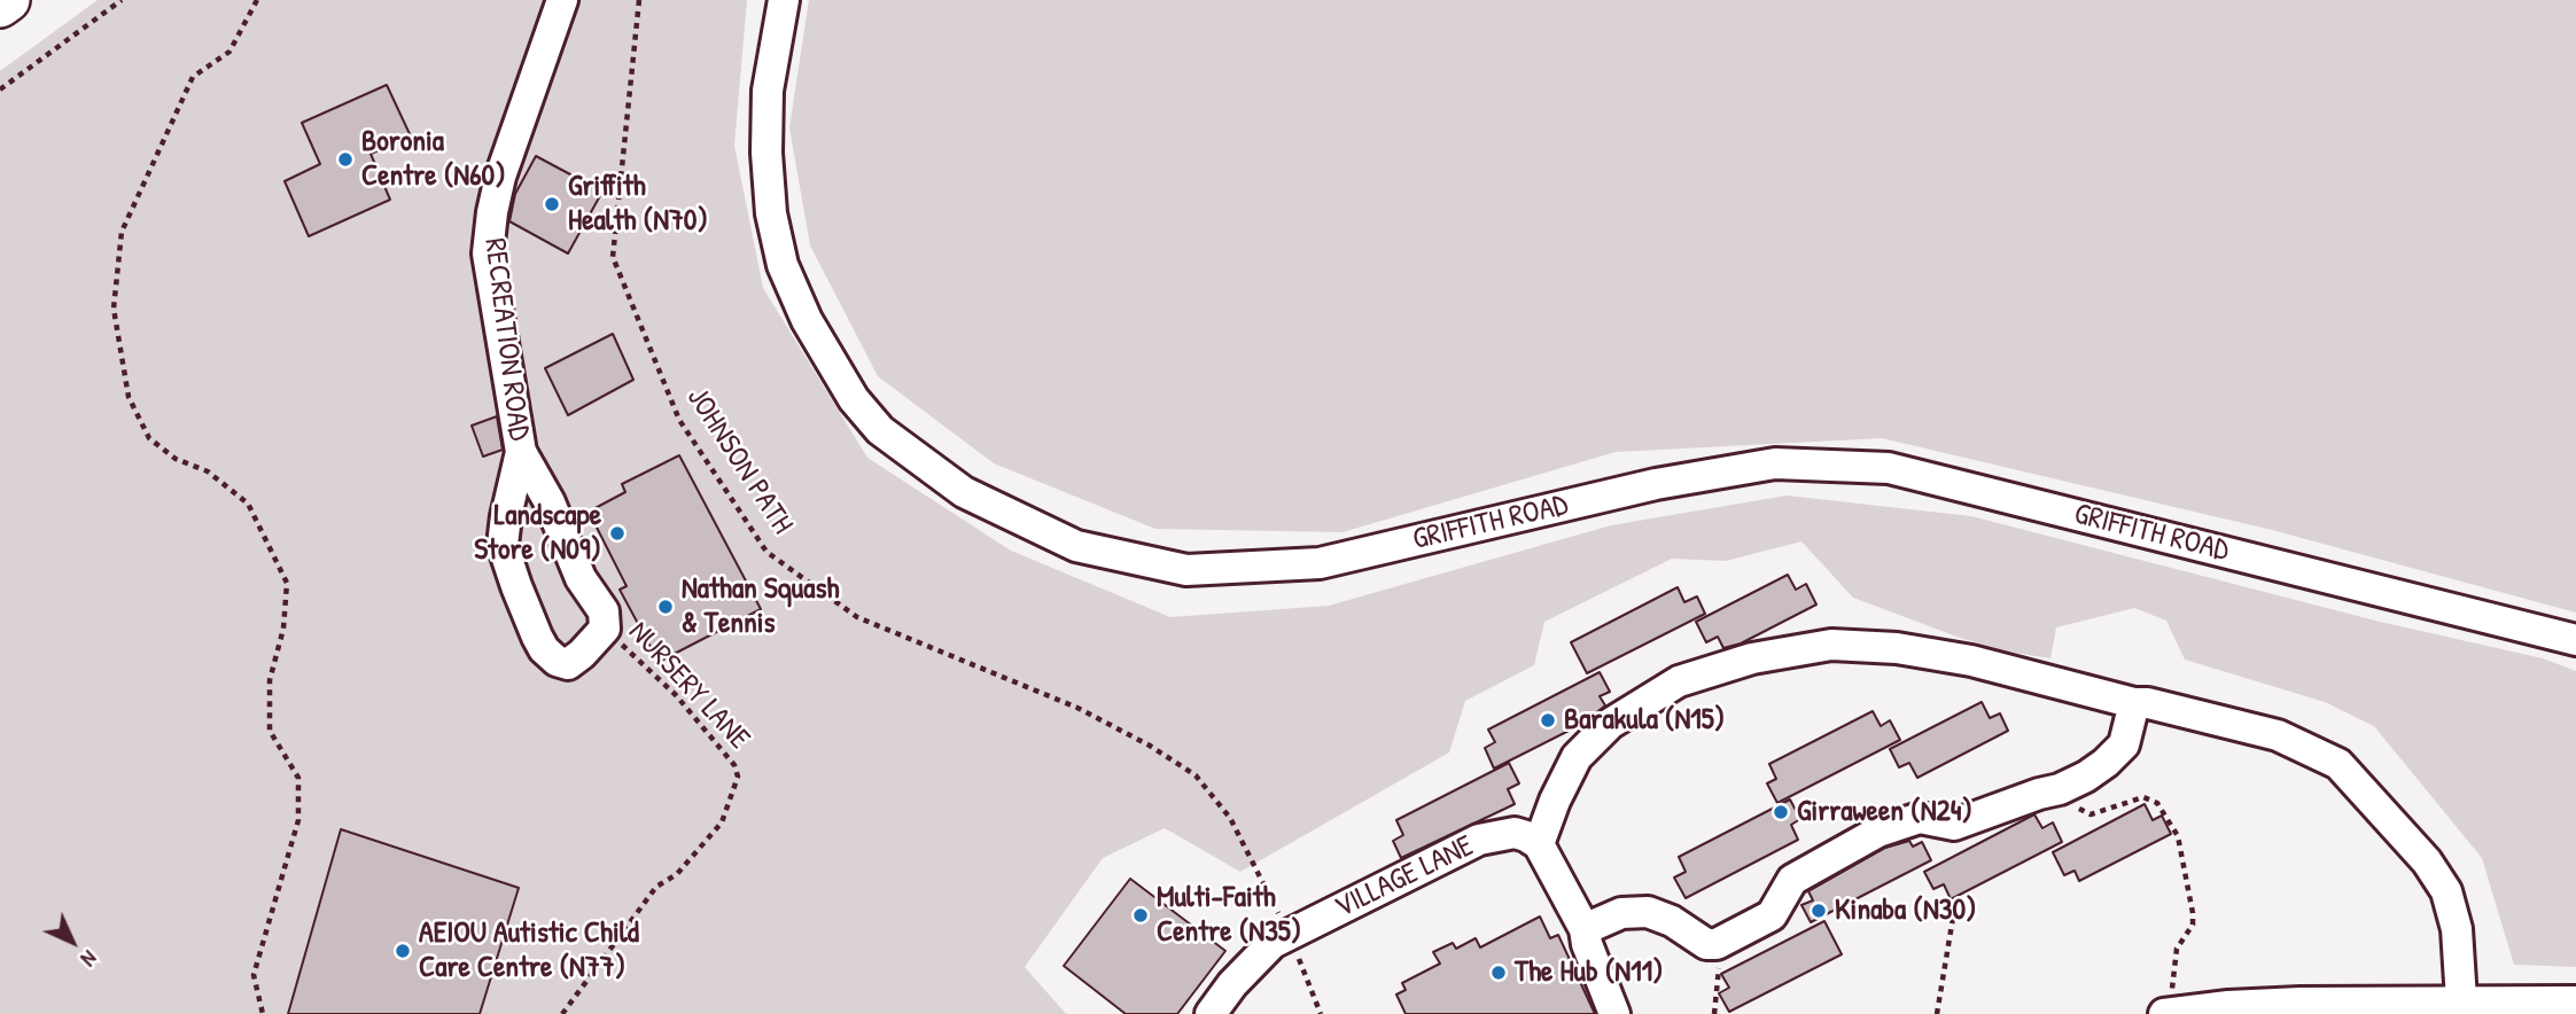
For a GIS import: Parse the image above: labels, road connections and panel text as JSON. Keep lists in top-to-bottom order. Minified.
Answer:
{"streets":{"street":["RECREATION ROAD","GRIFFITH ROAD","VILLAGE LANE"],"path":["JOHNSON PATH","NURSERY LANE"]},"crossings":[["RECREATION ROAD","NURSERY LANE"]],"places":["Boronia Centre (N60)","Griffith Health (N70)","Landscape Store (N09)","Nathan Squash & Tennis","Barakula (N15)","Girraween (N24)","Kinaba (N30)","Multi-Faith Centre (N35)","AEIOU Autistic Child Care Centre (N77)","The Hub (N11)"],"north":"bottom right"}
